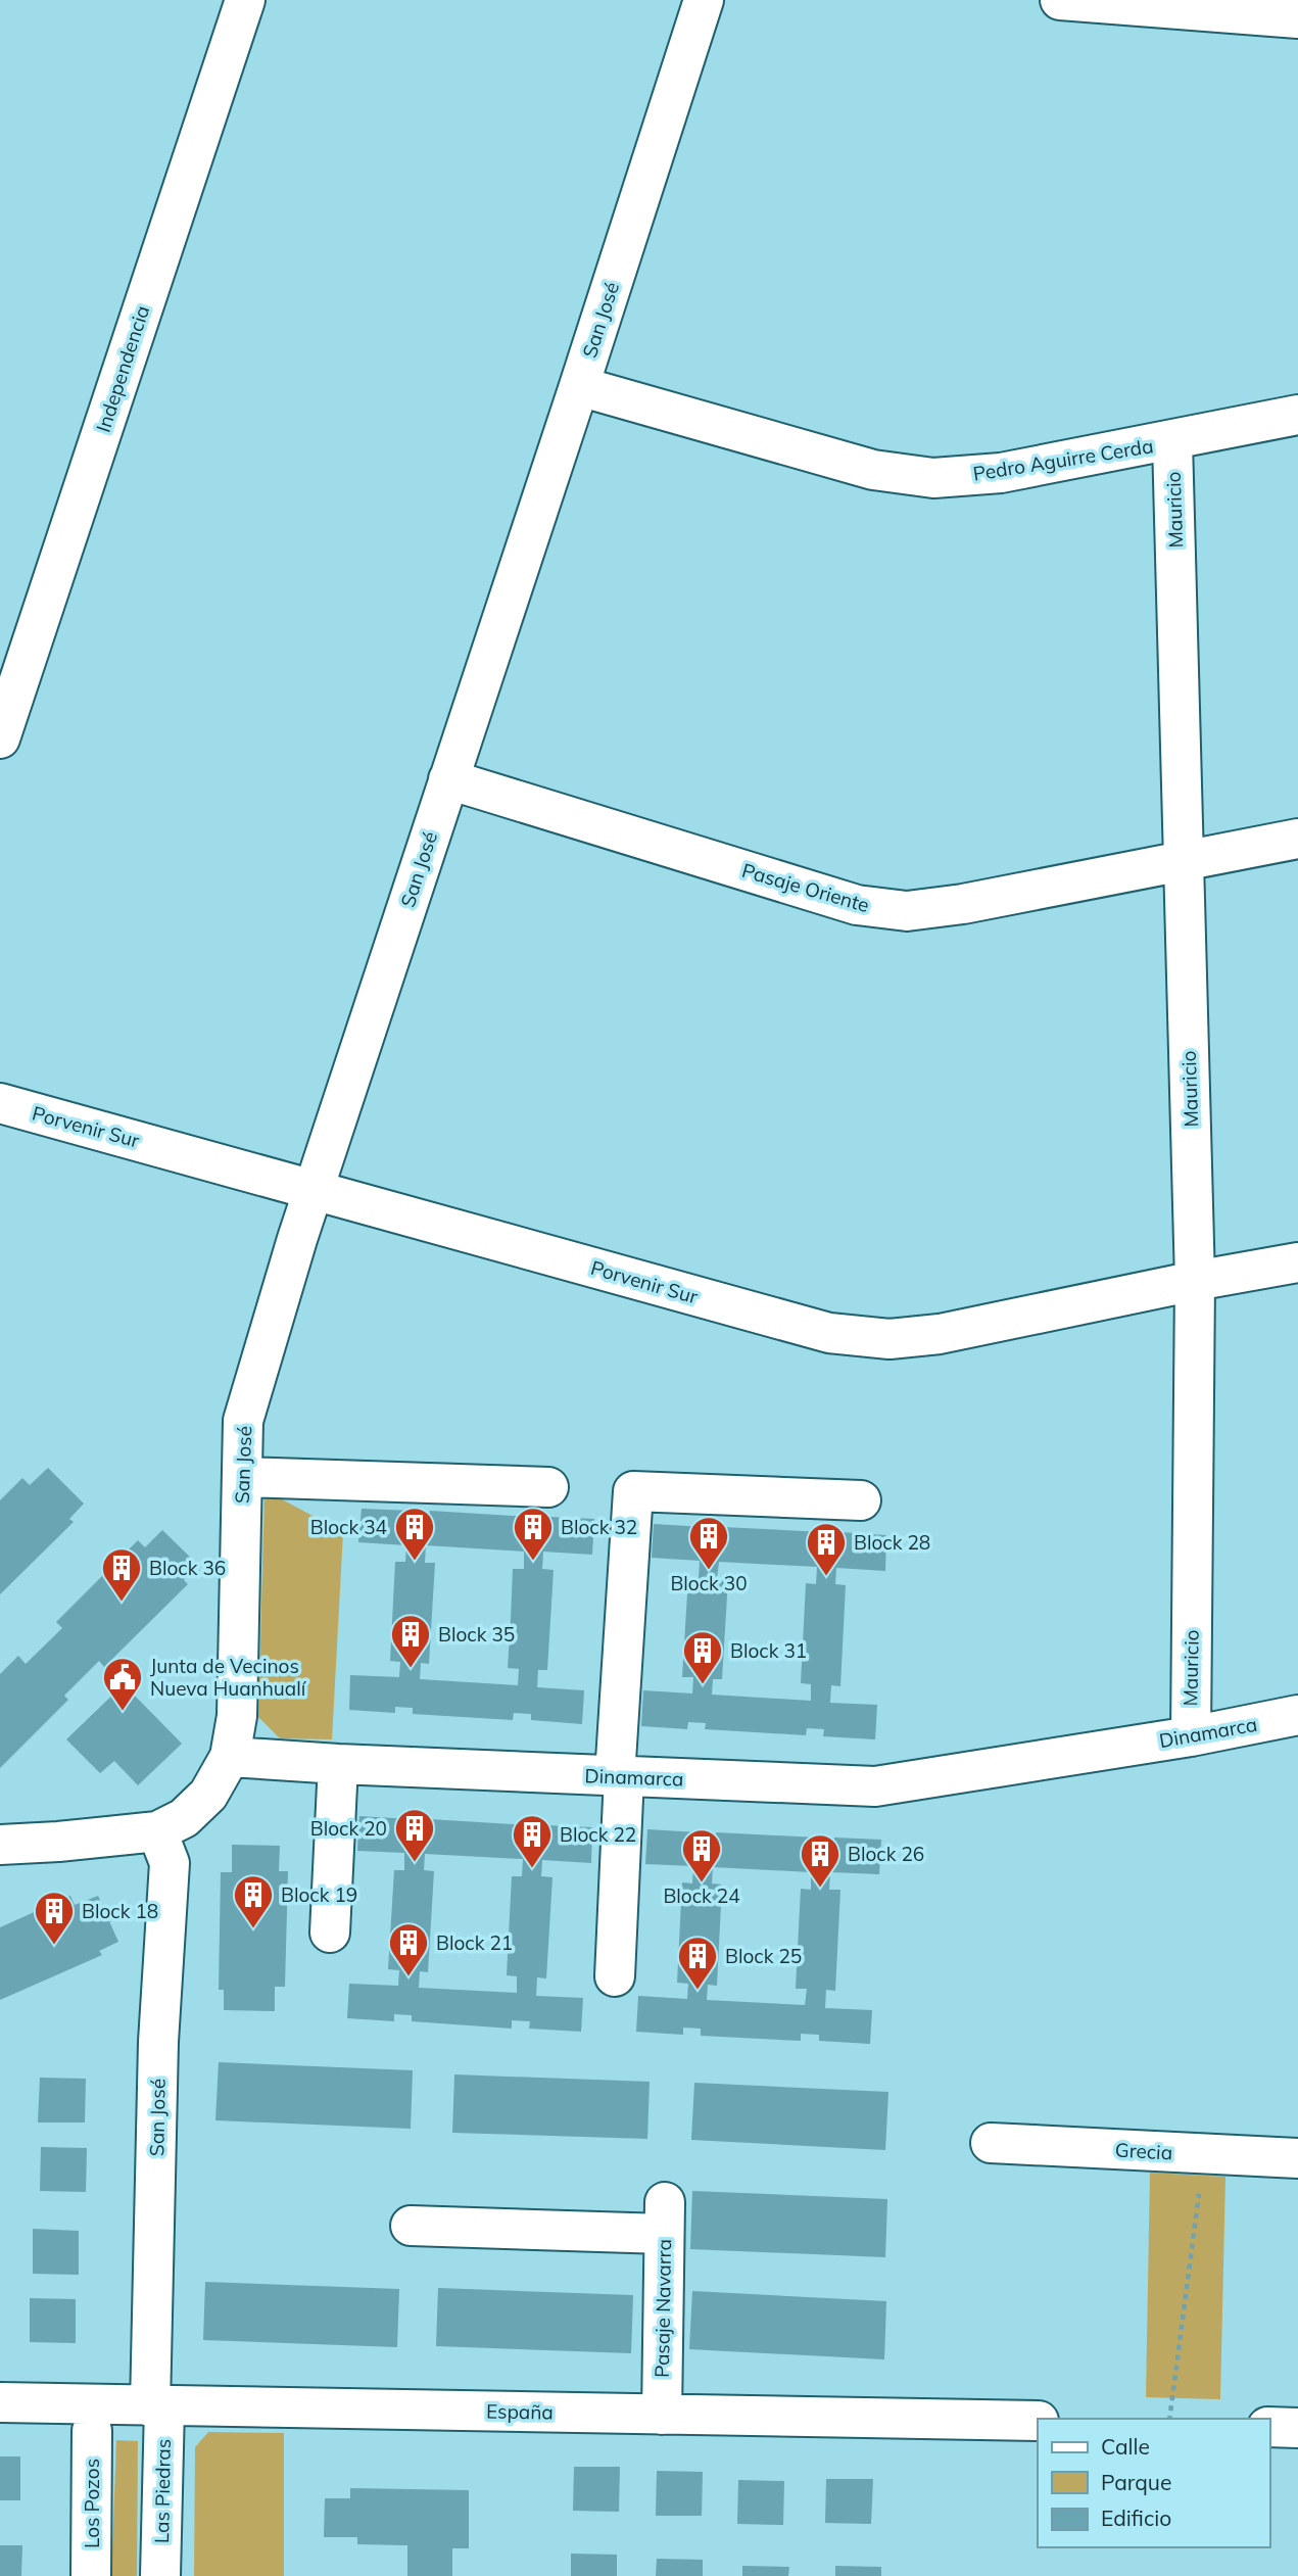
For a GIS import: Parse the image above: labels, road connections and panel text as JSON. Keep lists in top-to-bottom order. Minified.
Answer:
{"streets":{"street":["San José","Independencia","Pedro Aguirre Cerda","Mauricio","Pasaje Oriente","Porvenir Sur","Dinamarca","Grecia","Pasaje Navarra","España","Las Piedras","Los Pozos"]},"crossings":[["San José","Pedro Aguirre Cerda"],["San José","Pasaje Oriente"],["San José","Porvenir Sur"],["San José","Dinamarca"],["San José","España"],["San José","Las Piedras"],["Pedro Aguirre Cerda","Mauricio"],["Mauricio","Pasaje Oriente"],["Mauricio","Porvenir Sur"],["Mauricio","Dinamarca"],["Pasaje Navarra","España"],["España","Las Piedras"]],"places":{"building":["Block 34","Block 32","Block 30","Block 28","Block 36","Block 35","Block 31","Block 20","Block 22","Block 24","Block 26","Block 19","Block 18","Block 21","Block 25"],"public building":["Junta de Vecinos Nueva Huanhualí"]},"legend":["Calle","Parque","Edificio"]}
